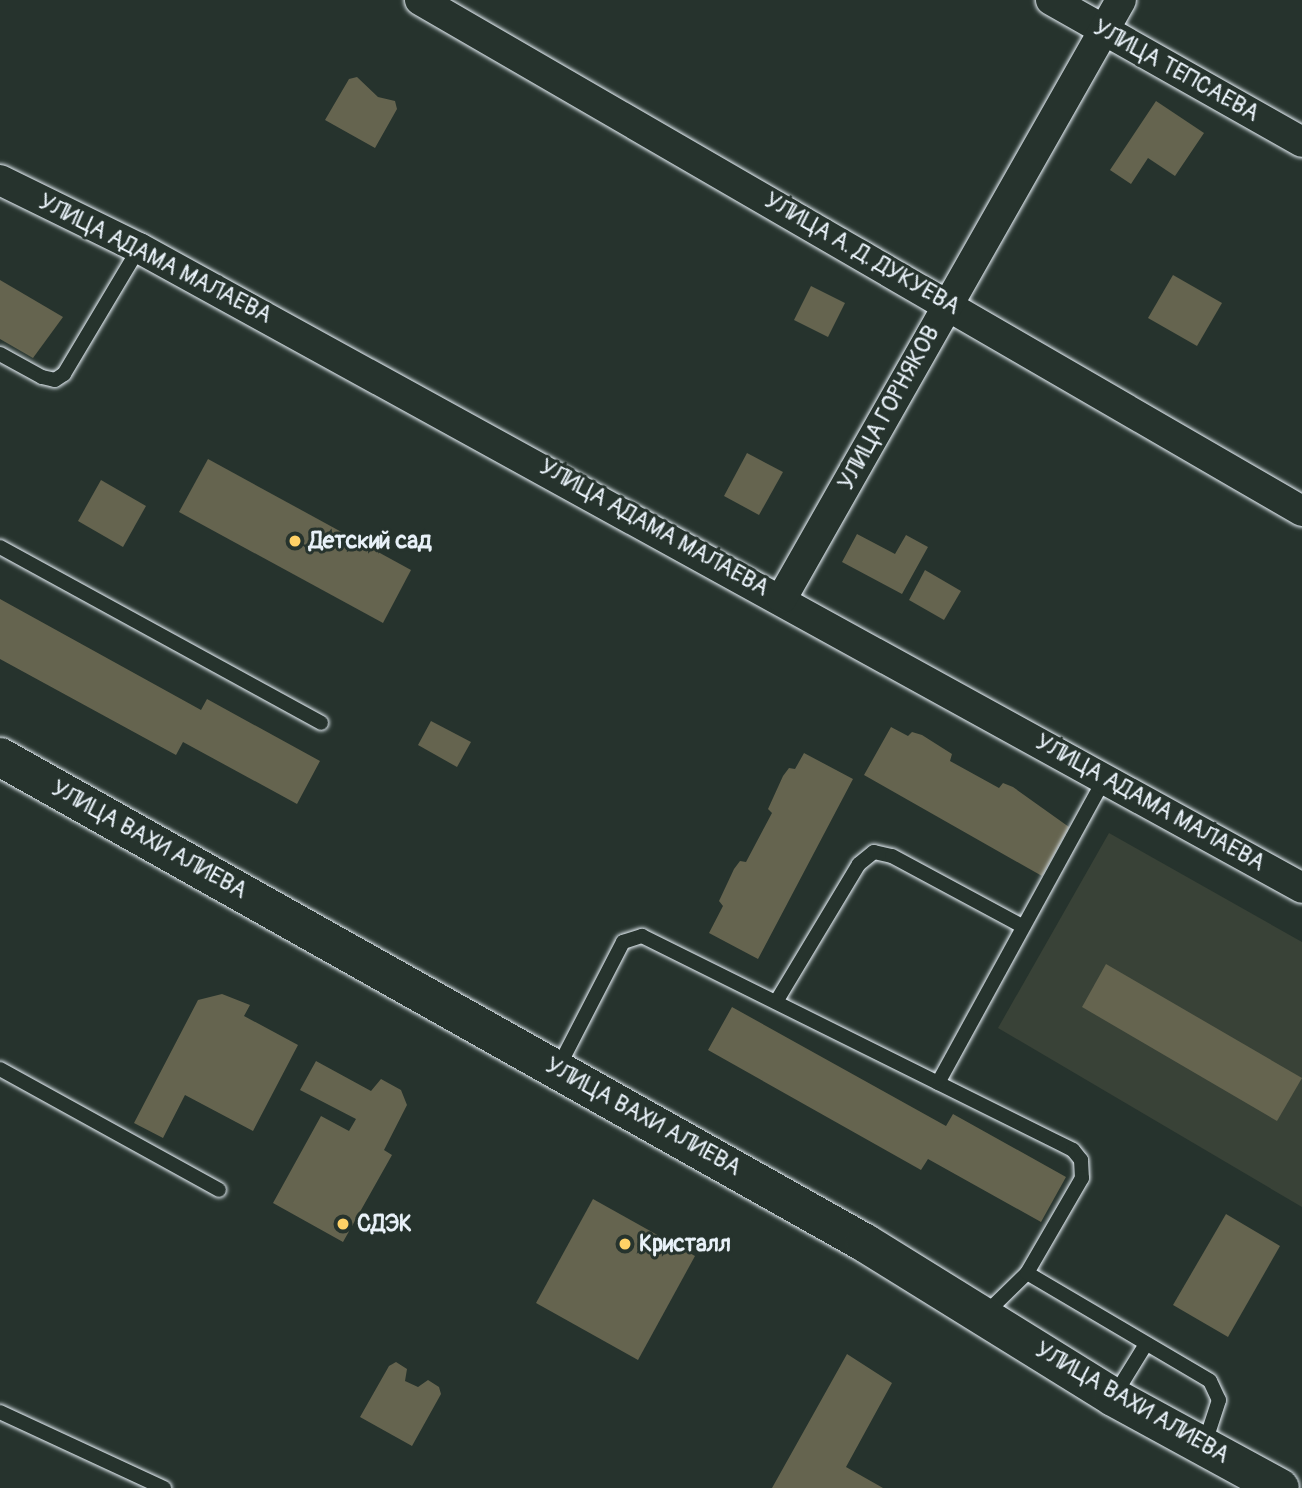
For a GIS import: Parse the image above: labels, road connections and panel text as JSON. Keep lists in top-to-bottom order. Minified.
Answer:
{"streets":{"main road":["УЛИЦА ВАХИ АЛИЕВА"],"street":["УЛИЦА ТЕПСАЕВА","УЛИЦА А. Д. ДУКУЕВА","УЛИЦА АДАМА МАЛАЕВА","УЛИЦА ГОРНЯКОВ"]},"crossings":[["УЛИЦА ТЕПСАЕВА","УЛИЦА ГОРНЯКОВ"],["УЛИЦА А. Д. ДУКУЕВА","УЛИЦА ГОРНЯКОВ"],["УЛИЦА АДАМА МАЛАЕВА","УЛИЦА ГОРНЯКОВ"]],"places":["Детский сад","СДЭК","Кристалл"]}
